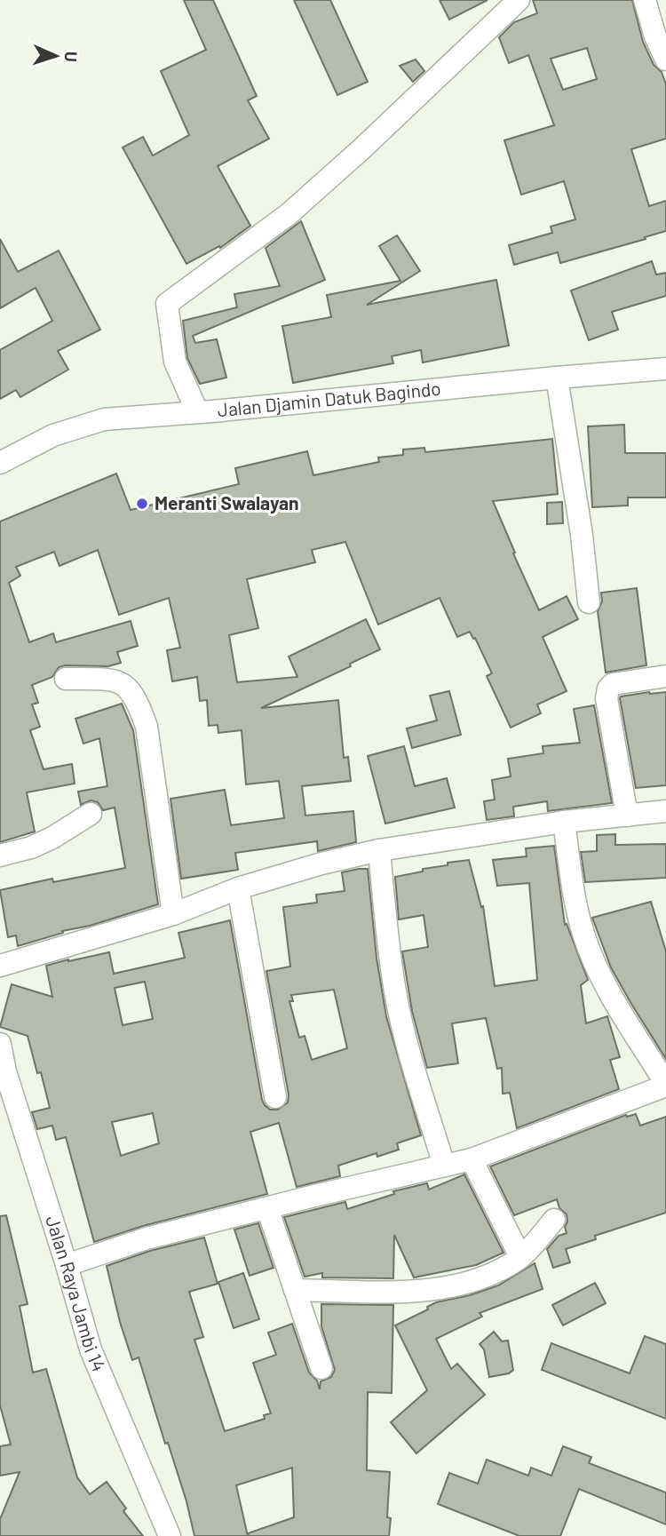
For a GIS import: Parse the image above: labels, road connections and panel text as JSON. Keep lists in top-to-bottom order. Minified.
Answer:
{"streets":{"street":["Jalan Djamin Datuk Bagindo","Jalan Raya Jambi 14"]},"places":["Meranti Swalayan"],"north":"right"}
